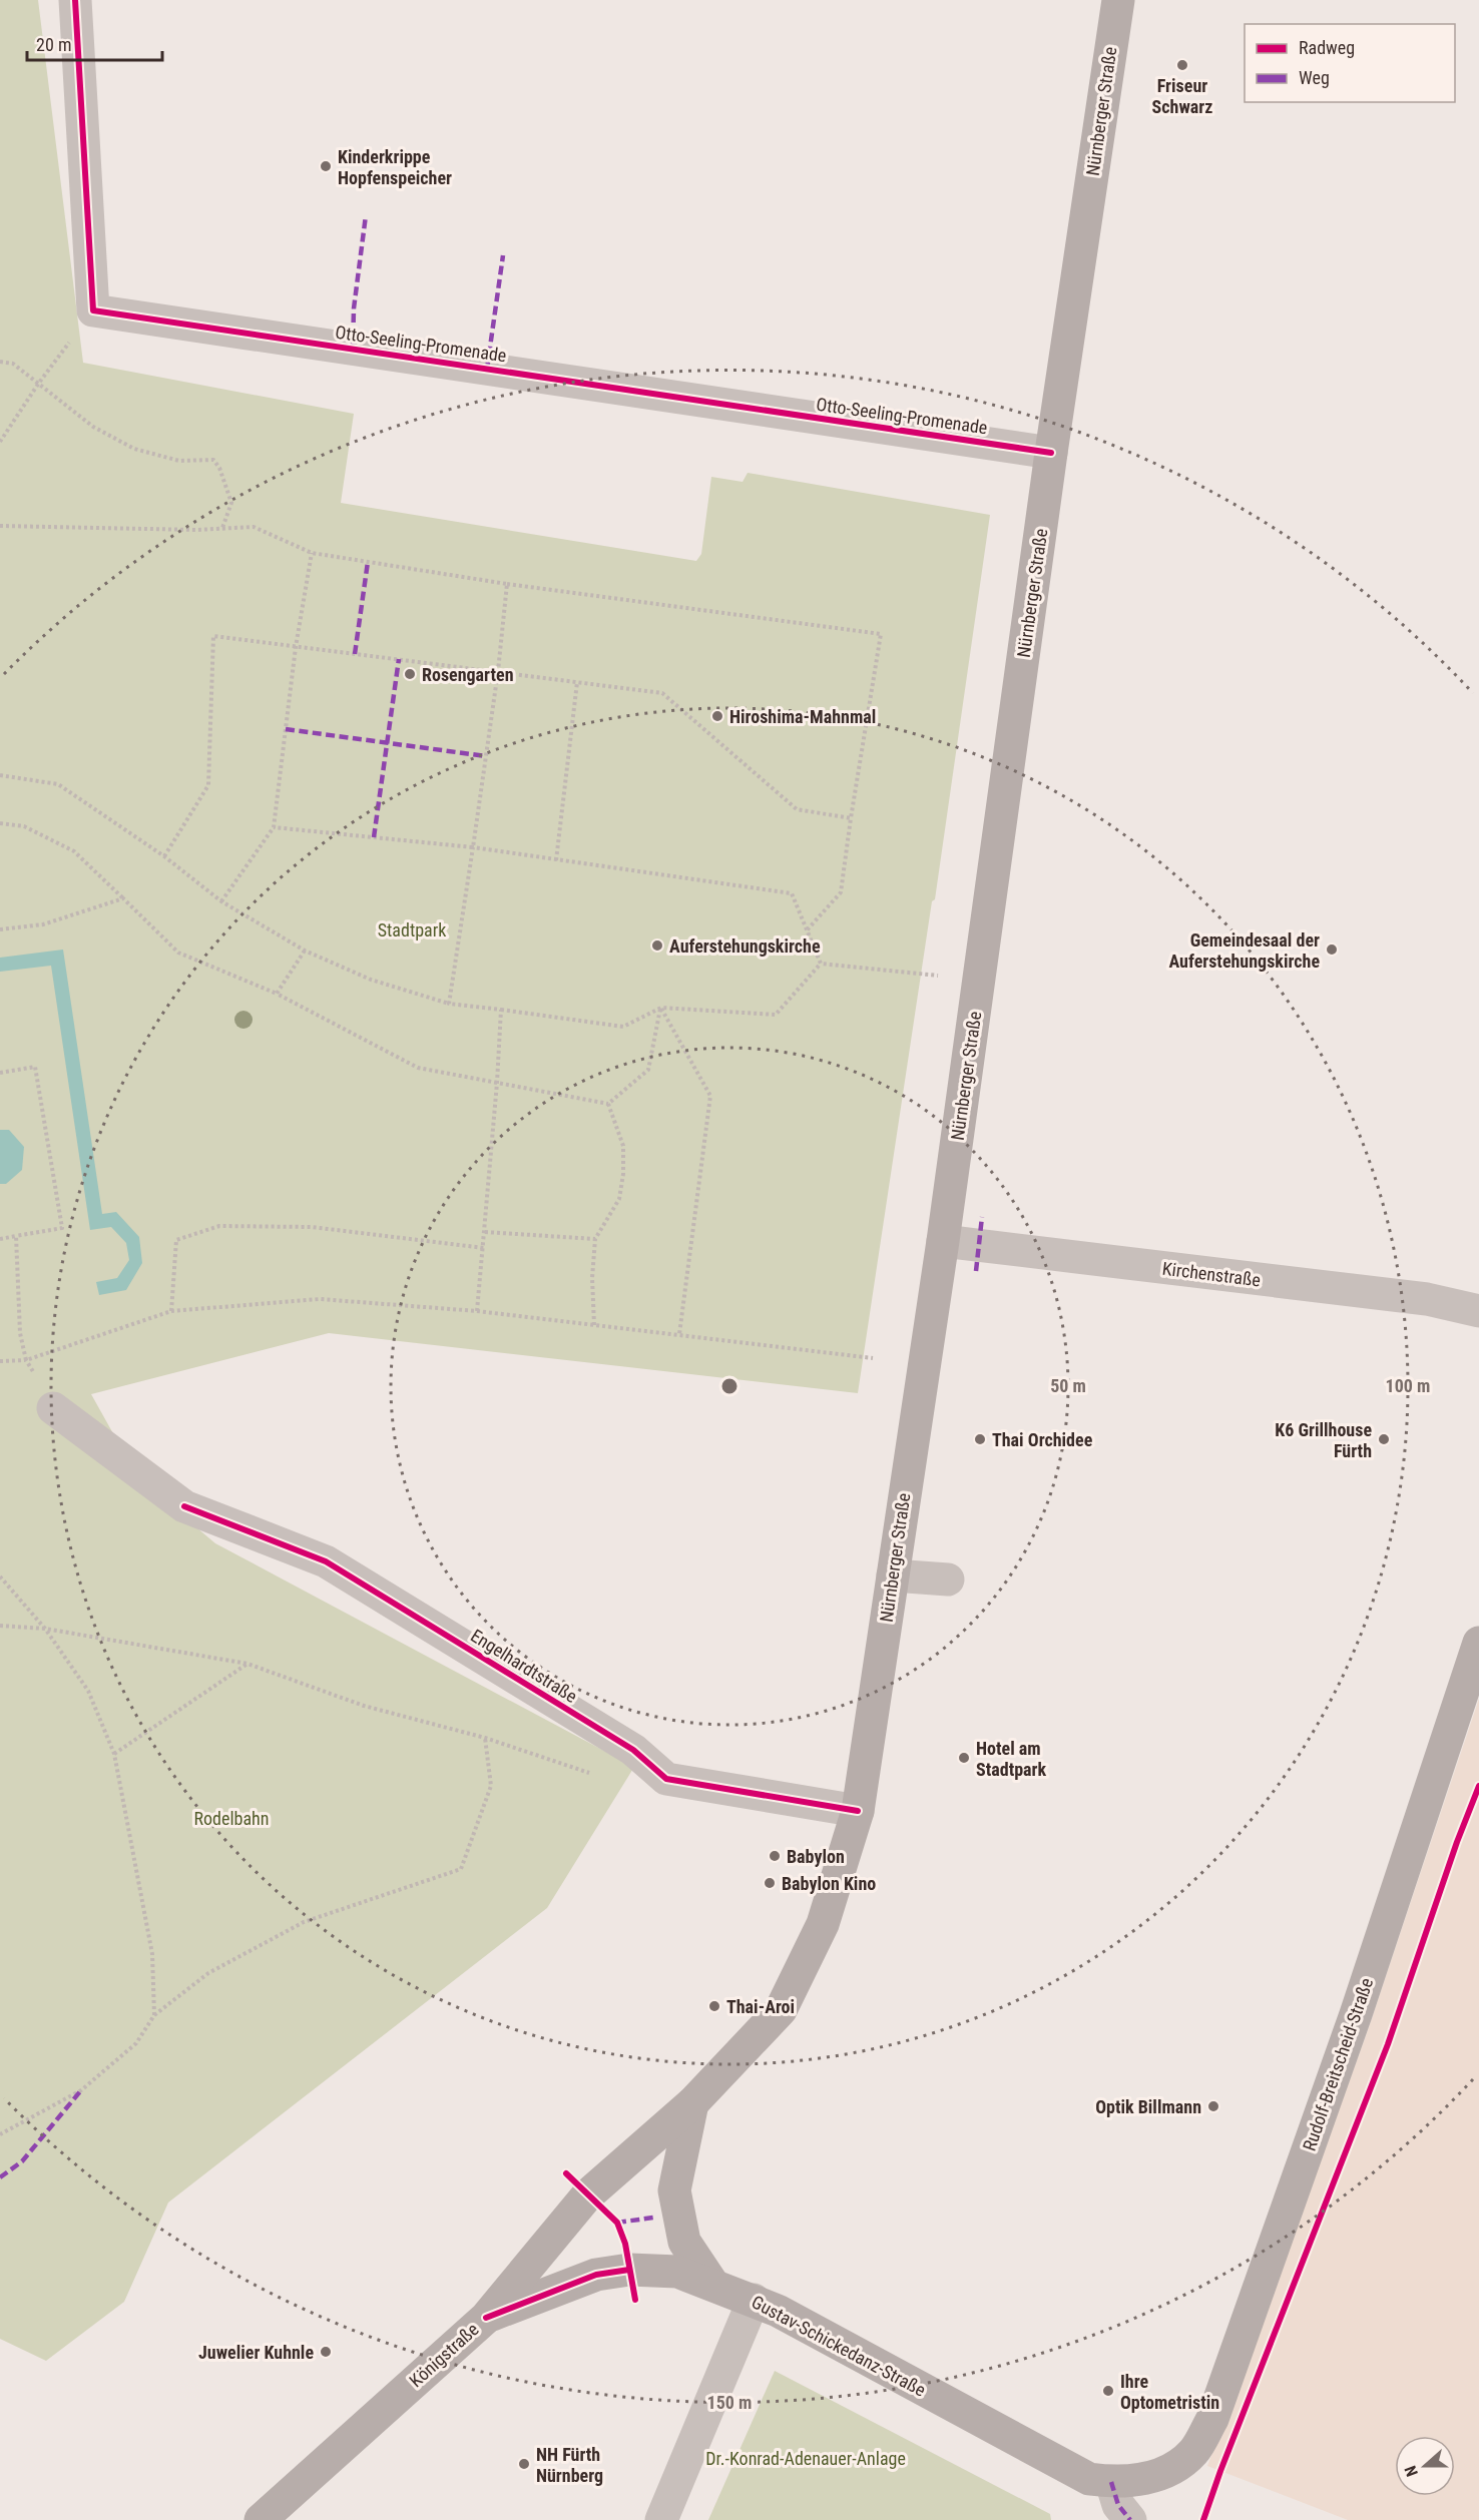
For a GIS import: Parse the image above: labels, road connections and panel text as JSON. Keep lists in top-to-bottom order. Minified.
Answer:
{"streets":{"main road":["Nürnberger Straße","Rudolf-Breitscheid-Straße","Gustav-Schickedanz-Straße","Königstraße"],"street":["Otto-Seeling-Promenade","Kirchenstraße","Engelhardtstraße"]},"crossings":[["Nürnberger Straße","Otto-Seeling-Promenade"],["Nürnberger Straße","Kirchenstraße"],["Nürnberger Straße","Engelhardtstraße"],["Nürnberger Straße","Königstraße"],["Rudolf-Breitscheid-Straße","Gustav-Schickedanz-Straße"],["Gustav-Schickedanz-Straße","Königstraße"]],"parks":["Stadtpark","Rodelbahn","Dr.-Konrad-Adenauer-Anlage"],"places":["Friseur Schwarz","Kinderkrippe Hopfenspeicher","Rosengarten","Hiroshima-Mahnmal","Auferstehungskirche","Gemeindesaal der Auferstehungskirche","Thai Orchidee","K6 Grillhouse Fürth","Hotel am Stadtpark","Babylon","Babylon Kino","Thai-Aroi","Optik Billmann","Juwelier Kuhnle","Ihre Optometristin","NH Fürth Nürnberg"],"legend":["Radweg","Weg"],"scale_bar":"20 m","north":"left","rings":["50 m","100 m","150 m"]}
